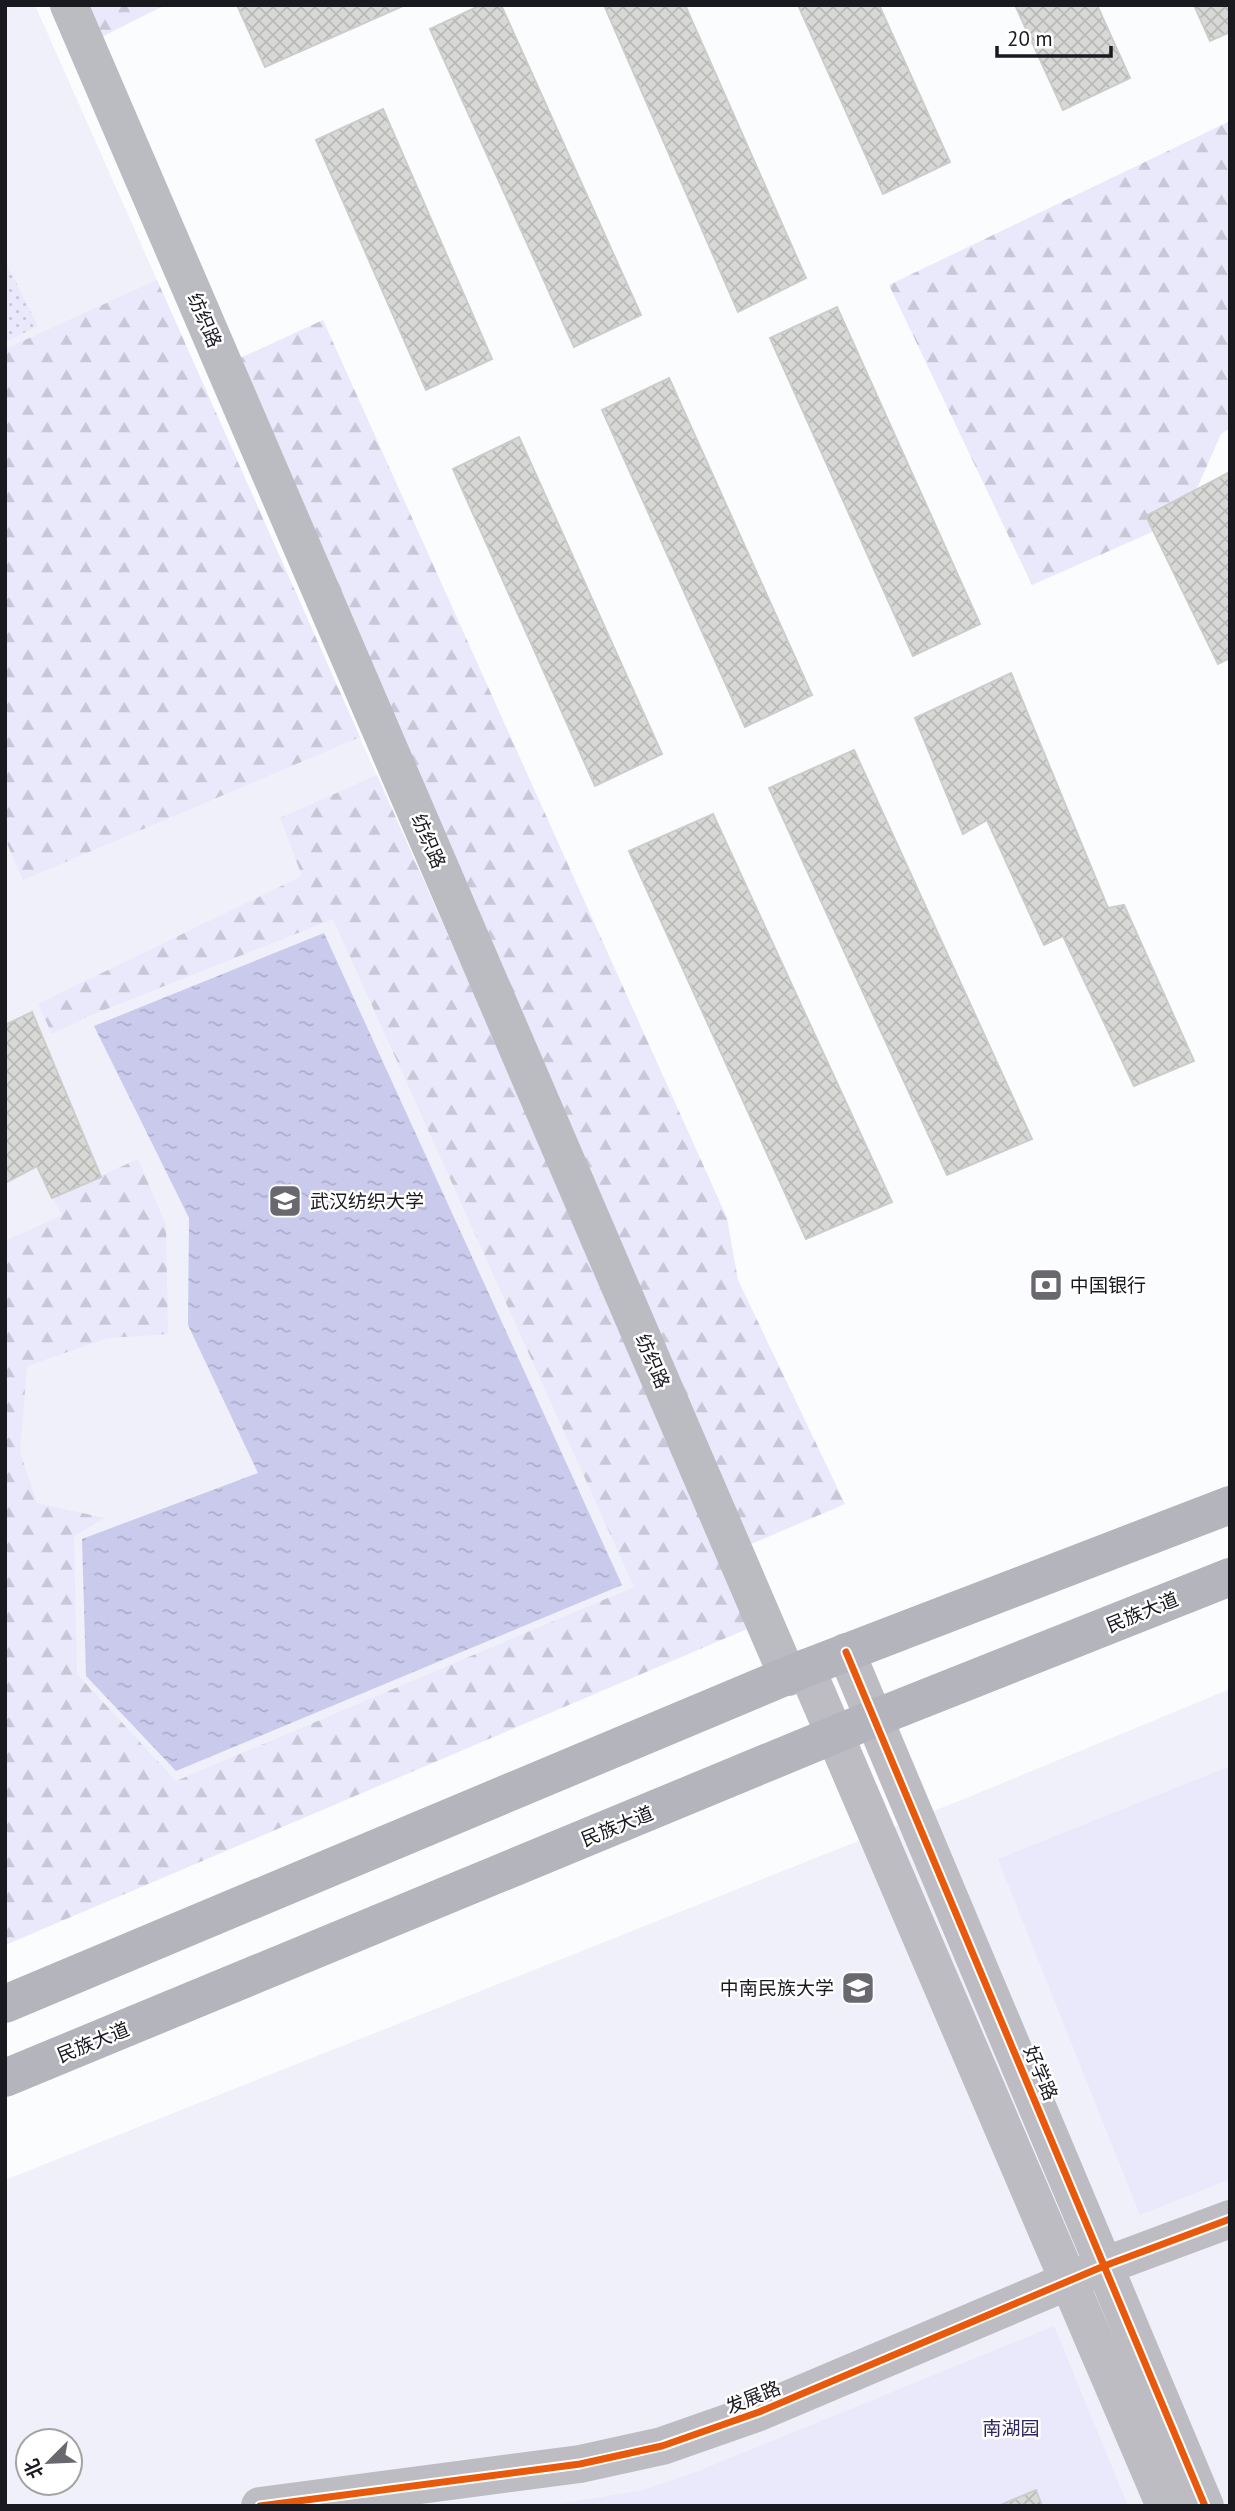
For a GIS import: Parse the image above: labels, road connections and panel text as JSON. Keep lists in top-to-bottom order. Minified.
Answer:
{"streets":{"main road":["纺织路","民族大道"],"street":["好学路","发展路"]},"crossings":[["民族大道","好学路"],["好学路","发展路"]],"parks":["南湖园"],"places":{"school or university":["武汉纺织大学","中南民族大学"],"bank":["中国银行"]},"scale_bar":"20 m","north":"bottom left"}
